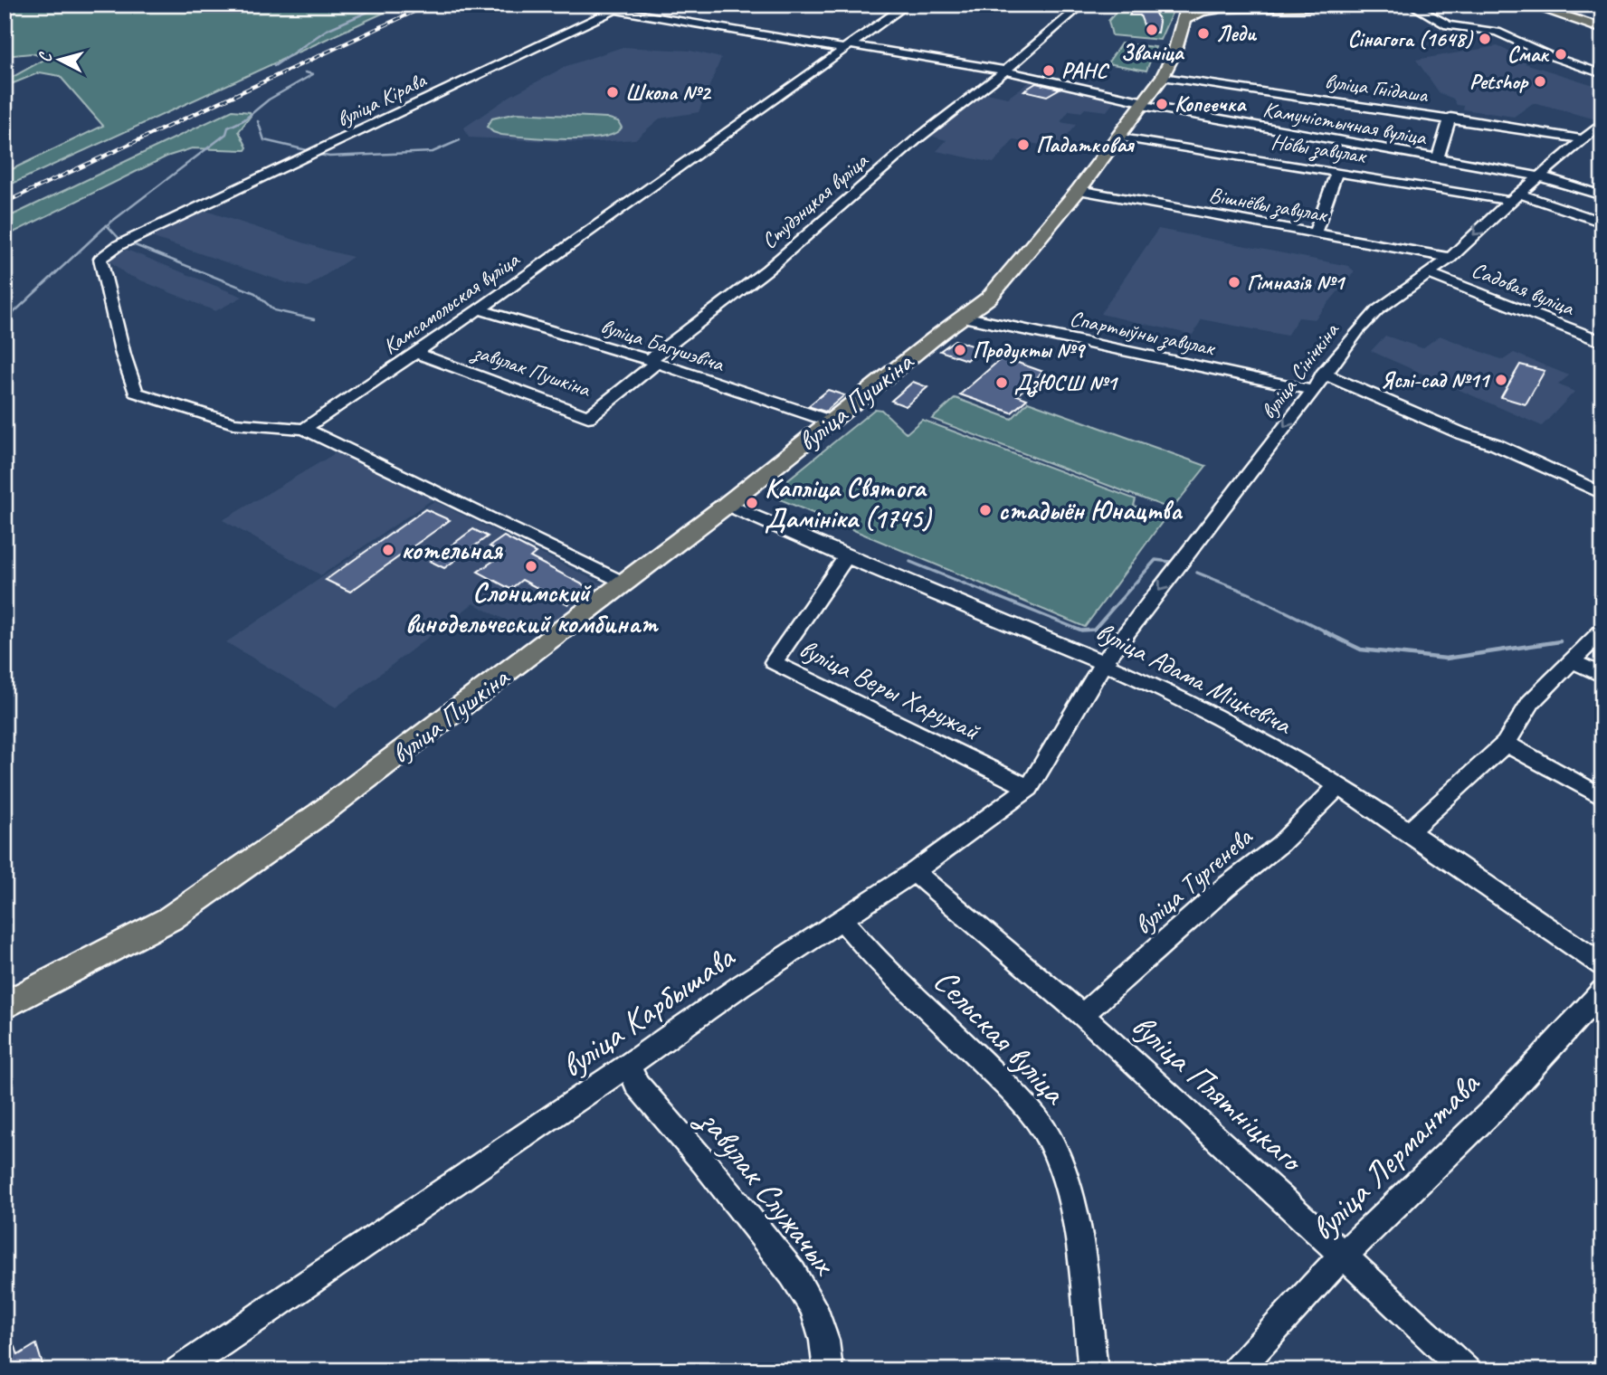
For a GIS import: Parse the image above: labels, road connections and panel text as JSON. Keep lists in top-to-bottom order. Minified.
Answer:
{"streets":{"main road":["вуліца Пушкіна"],"street":["вуліца Гнідаша","вуліца Кірава","Камуністычная вуліца","Новы завулак","Студэнцкая вуліца","Вішнёвы завулак","Садовая вуліца","Камсамольская вуліца","Спартыўны завулак","вуліца Багушэвіча","завулак Пушкіна","вуліца Сінічкіна","вуліца Адама Міцкевіча","вуліца Веры Харужай","вуліца Тургенева","вуліца Карбышава","Сельская вуліца","вуліца Плятніцкаго","вуліца Лермантава","завулак Служачых"]},"crossings":[["вуліца Гнідаша","вуліца Сінічкіна"],["вуліца Гнідаша","вуліца Пушкіна"],["вуліца Кірава","Камуністычная вуліца"],["вуліца Кірава","Камсамольская вуліца"],["Камуністычная вуліца","Студэнцкая вуліца"],["Камуністычная вуліца","Камсамольская вуліца"],["Камуністычная вуліца","вуліца Сінічкіна"],["Камуністычная вуліца","вуліца Пушкіна"],["Новы завулак","вуліца Сінічкіна"],["Новы завулак","вуліца Пушкіна"],["Студэнцкая вуліца","вуліца Багушэвіча"],["Студэнцкая вуліца","завулак Пушкіна"],["Вішнёвы завулак","вуліца Сінічкіна"],["Вішнёвы завулак","вуліца Пушкіна"],["Садовая вуліца","вуліца Сінічкіна"],["Камсамольская вуліца","вуліца Багушэвіча"],["Камсамольская вуліца","завулак Пушкіна"],["Спартыўны завулак","вуліца Сінічкіна"],["Спартыўны завулак","вуліца Пушкіна"],["вуліца Багушэвіча","завулак Пушкіна"],["вуліца Багушэвіча","вуліца Пушкіна"],["вуліца Сінічкіна","вуліца Адама Міцкевіча"],["вуліца Сінічкіна","вуліца Карбышава"],["вуліца Пушкіна","вуліца Адама Міцкевіча"],["вуліца Адама Міцкевіча","вуліца Веры Харужай"],["вуліца Адама Міцкевіча","вуліца Тургенева"],["вуліца Адама Міцкевіча","вуліца Карбышава"],["вуліца Веры Харужай","вуліца Карбышава"],["вуліца Тургенева","вуліца Плятніцкаго"],["вуліца Карбышава","Сельская вуліца"],["вуліца Карбышава","вуліца Плятніцкаго"],["вуліца Карбышава","завулак Служачых"],["вуліца Плятніцкаго","вуліца Лермантава"]],"one_way":["вуліца Сінічкіна"],"places":["Званіца","Леди","Сінагога (1648)","Смак","РАНС","Petshop","Школа №2","Копеечка","Падатковая","Гімназія №1","Продукты №9","Яслі-сад №11","ДзЮСШ №1","Капліца Святога Дамініка (1745)","стадыён Юнацтва","котельная","Слонимский винодельческий комбинат"],"north":"left"}
